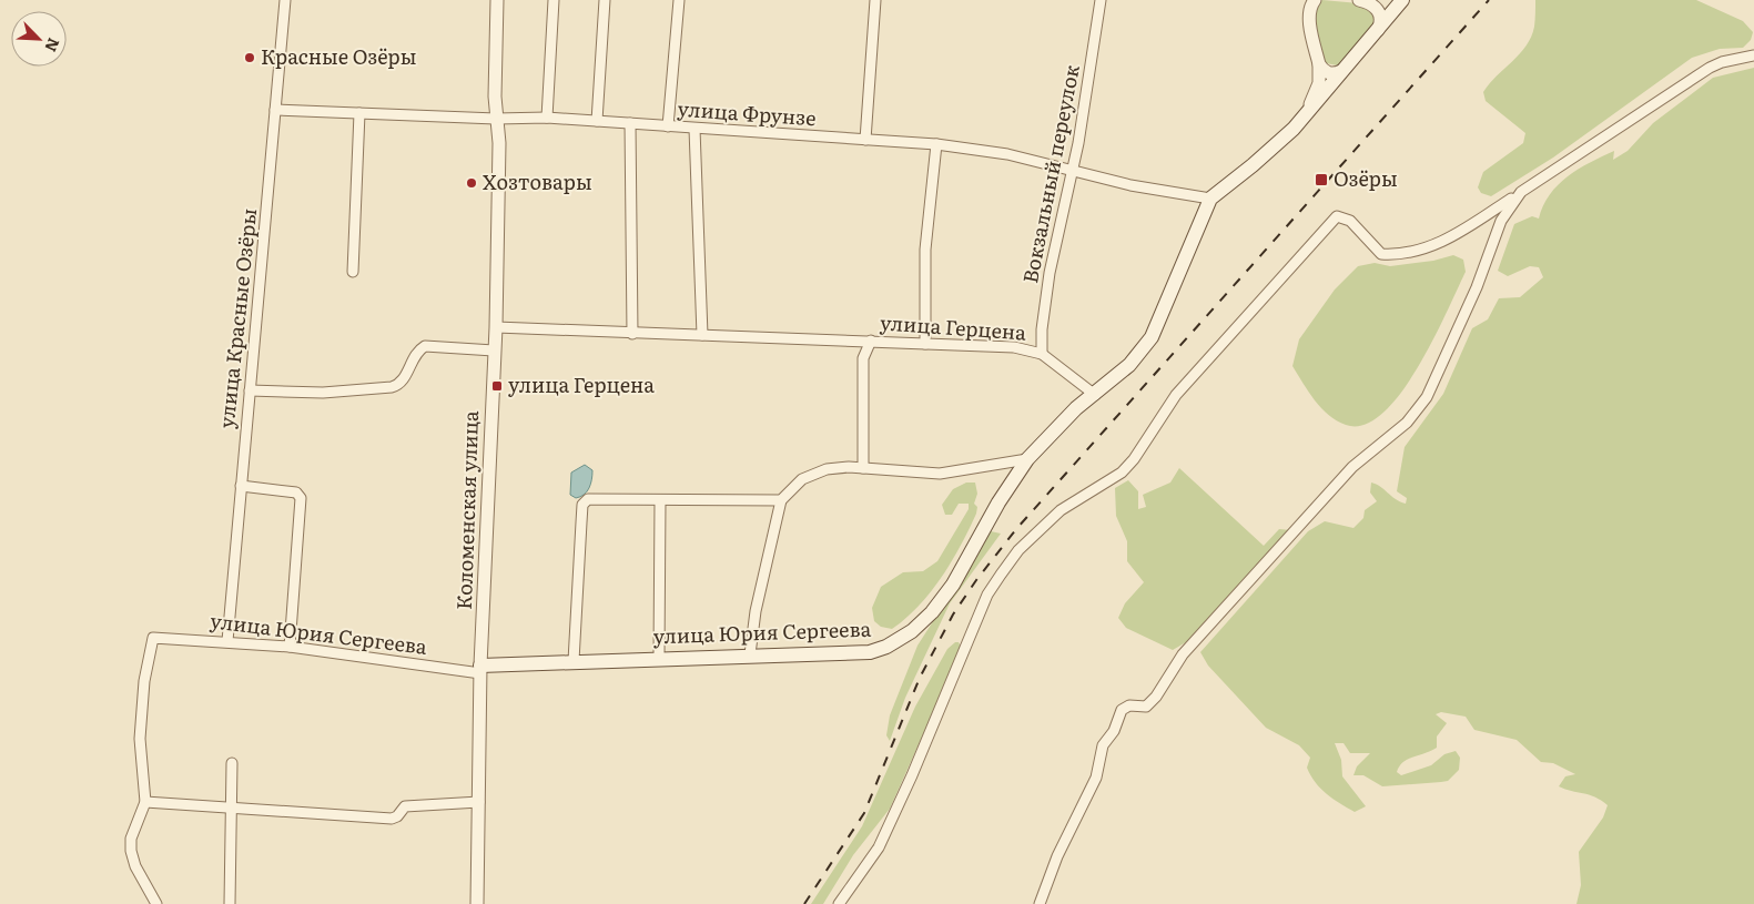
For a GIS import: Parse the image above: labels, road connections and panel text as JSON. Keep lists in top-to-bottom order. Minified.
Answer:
{"streets":{"main road":["улица Юрия Сергеева"],"street":["улица Фрунзе","Вокзальный переулок","улица Красные Озёры","улица Герцена","Коломенская улица"]},"crossings":[["улица Фрунзе","Вокзальный переулок"],["улица Фрунзе","улица Красные Озёры"],["улица Фрунзе","Коломенская улица"],["улица Фрунзе","улица Юрия Сергеева"],["Вокзальный переулок","улица Герцена"],["улица Красные Озёры","улица Юрия Сергеева"],["улица Герцена","Коломенская улица"],["улица Герцена","улица Юрия Сергеева"],["Коломенская улица","улица Юрия Сергеева"]],"places":{"other":["Красные Озёры","Хозтовары"],"transit":["Озёры","улица Герцена"]},"north":"bottom right"}
